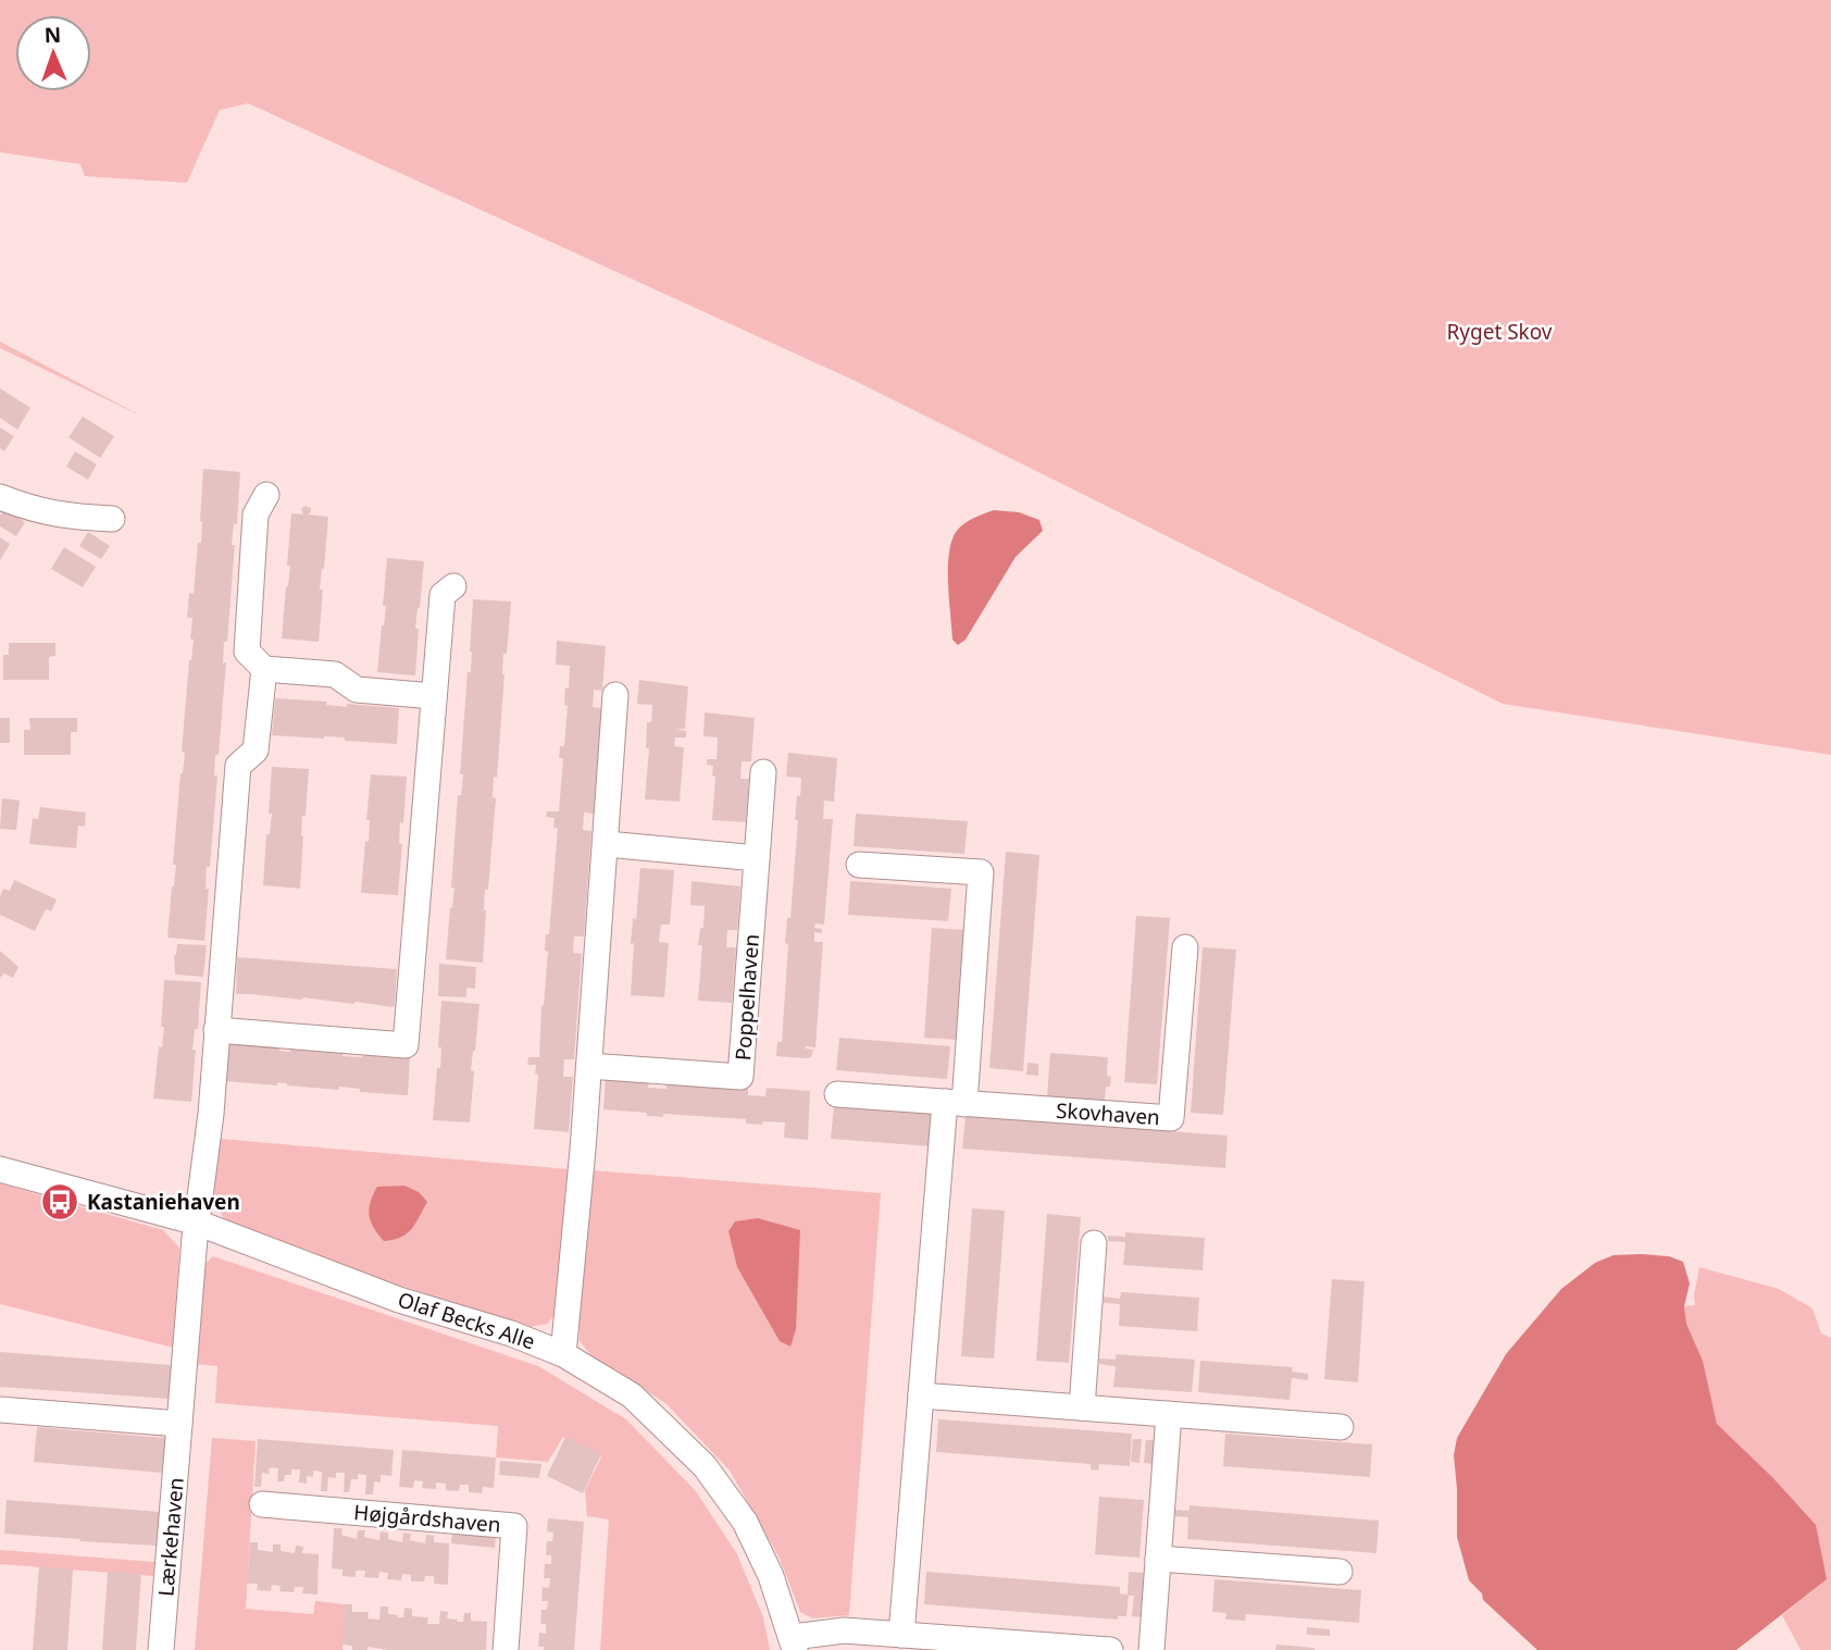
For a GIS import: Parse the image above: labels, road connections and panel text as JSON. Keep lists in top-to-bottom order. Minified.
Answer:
{"streets":{"street":["Poppelhaven","Skovhaven","Olaf Becks Alle","Højgårdshaven","Lærkehaven"]},"crossings":[["Olaf Becks Alle","Lærkehaven"]],"parks":["Ryget Skov"],"places":{"bus stop":["Kastaniehaven"]},"north":"top"}
